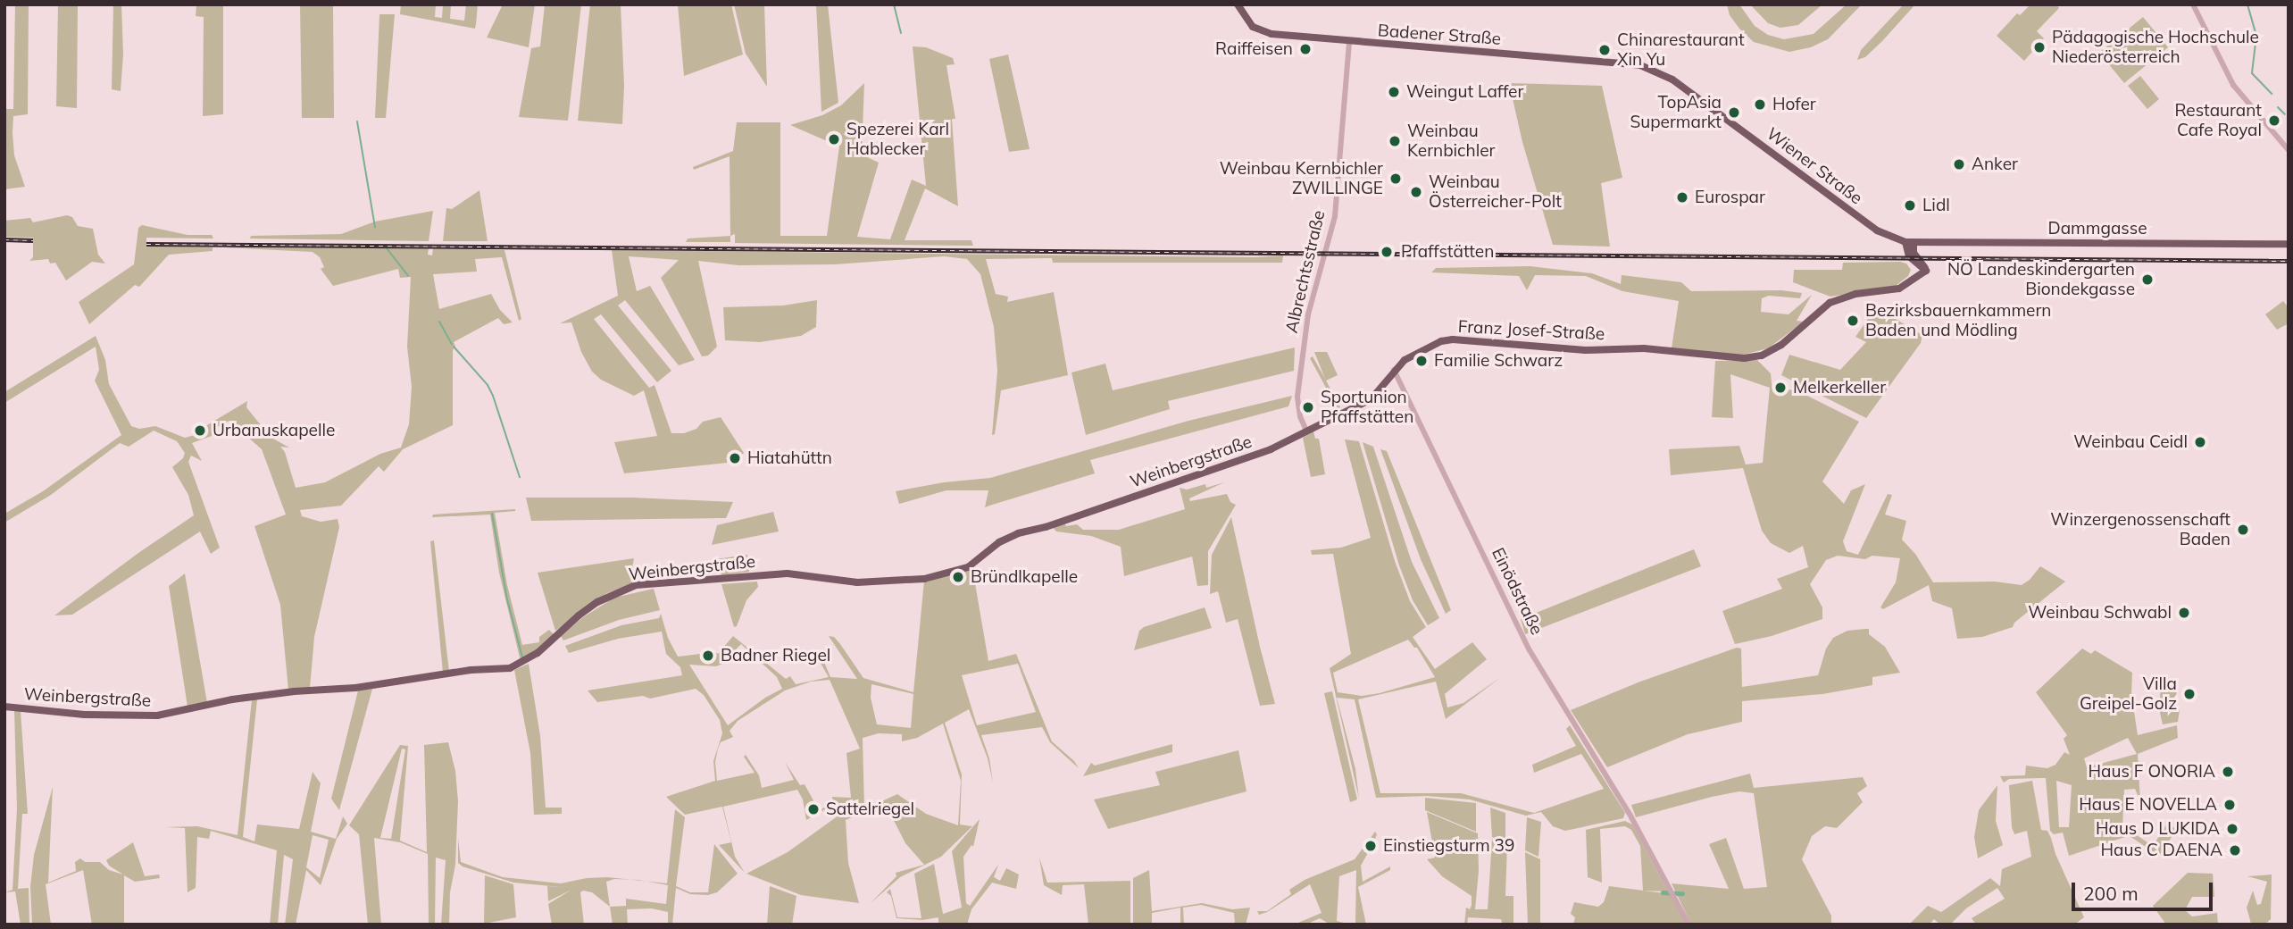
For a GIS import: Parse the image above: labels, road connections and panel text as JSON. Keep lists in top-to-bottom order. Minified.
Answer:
{"streets":{"main road":["Badener Straße","Wiener Straße","Dammgasse","Franz Josef-Straße","Weinbergstraße"],"street":["Albrechtsstraße","Einödstraße"]},"crossings":[["Badener Straße","Wiener Straße"],["Badener Straße","Albrechtsstraße"],["Wiener Straße","Dammgasse"],["Wiener Straße","Franz Josef-Straße"],["Dammgasse","Franz Josef-Straße"],["Albrechtsstraße","Franz Josef-Straße"],["Albrechtsstraße","Weinbergstraße"],["Franz Josef-Straße","Weinbergstraße"],["Franz Josef-Straße","Einödstraße"]],"places":["Pädagogische Hochschule Niederösterreich","Raiffeisen","Chinarestaurant Xin Yu","Weingut Laffer","Hofer","TopAsia Supermarkt","Restaurant Cafe Royal","Spezerei Karl Hablecker","Weinbau Kernbichler","Anker","Weinbau Kernbichler ZWILLINGE","Weinbau Österreicher-Polt","Eurospar","Lidl","Pfaffstätten","NÖ Landeskindergarten Biondekgasse","Bezirksbauernkammern Baden und Mödling","Familie Schwarz","Melkerkeller","Sportunion Pfaffstätten","Urbanuskapelle","Weinbau Ceidl","Hiatahüttn","Winzergenossenschaft Baden","Bründlkapelle","Weinbau Schwabl","Badner Riegel","Villa Greipel-Golz","Haus F ONORIA","Haus E NOVELLA","Sattelriegel","Haus D LUKIDA","Einstiegsturm 39","Haus C DAENA"],"scale_bar":"200 m"}
